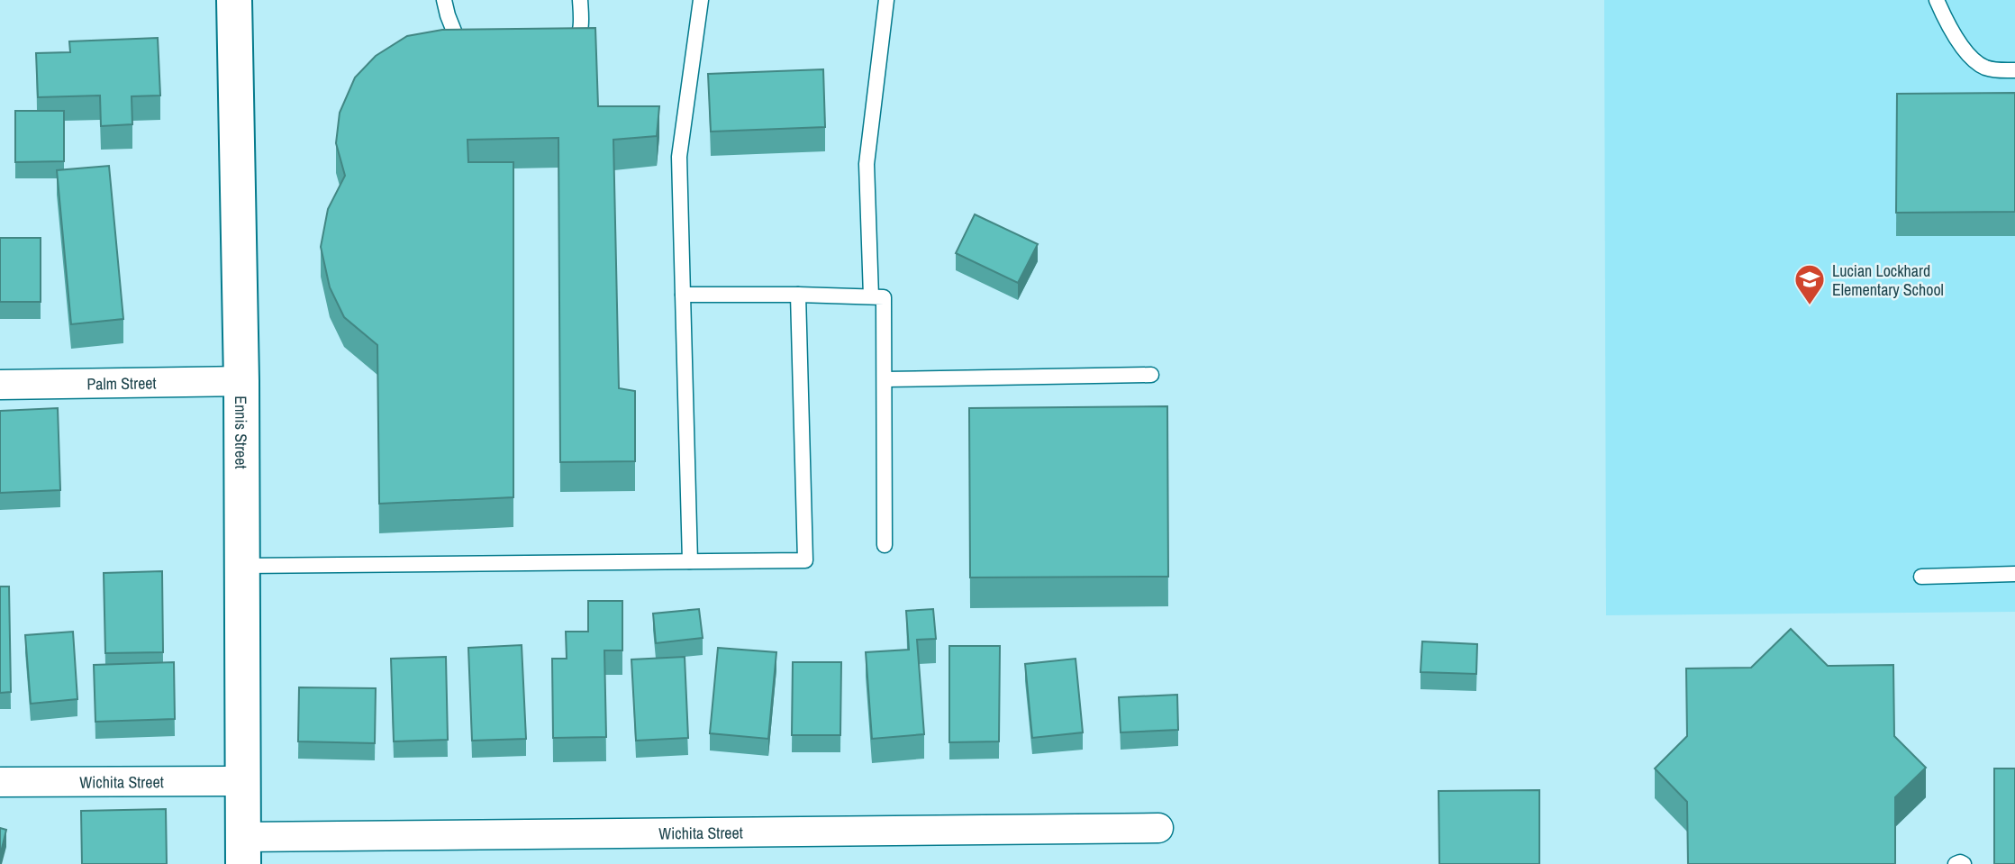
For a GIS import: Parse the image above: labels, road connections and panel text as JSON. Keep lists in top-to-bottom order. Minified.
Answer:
{"streets":{"street":["Palm Street","Ennis Street","Wichita Street"]},"crossings":[["Palm Street","Ennis Street"],["Ennis Street","Wichita Street"]],"places":{"school or university":["Lucian Lockhard Elementary School"]}}
